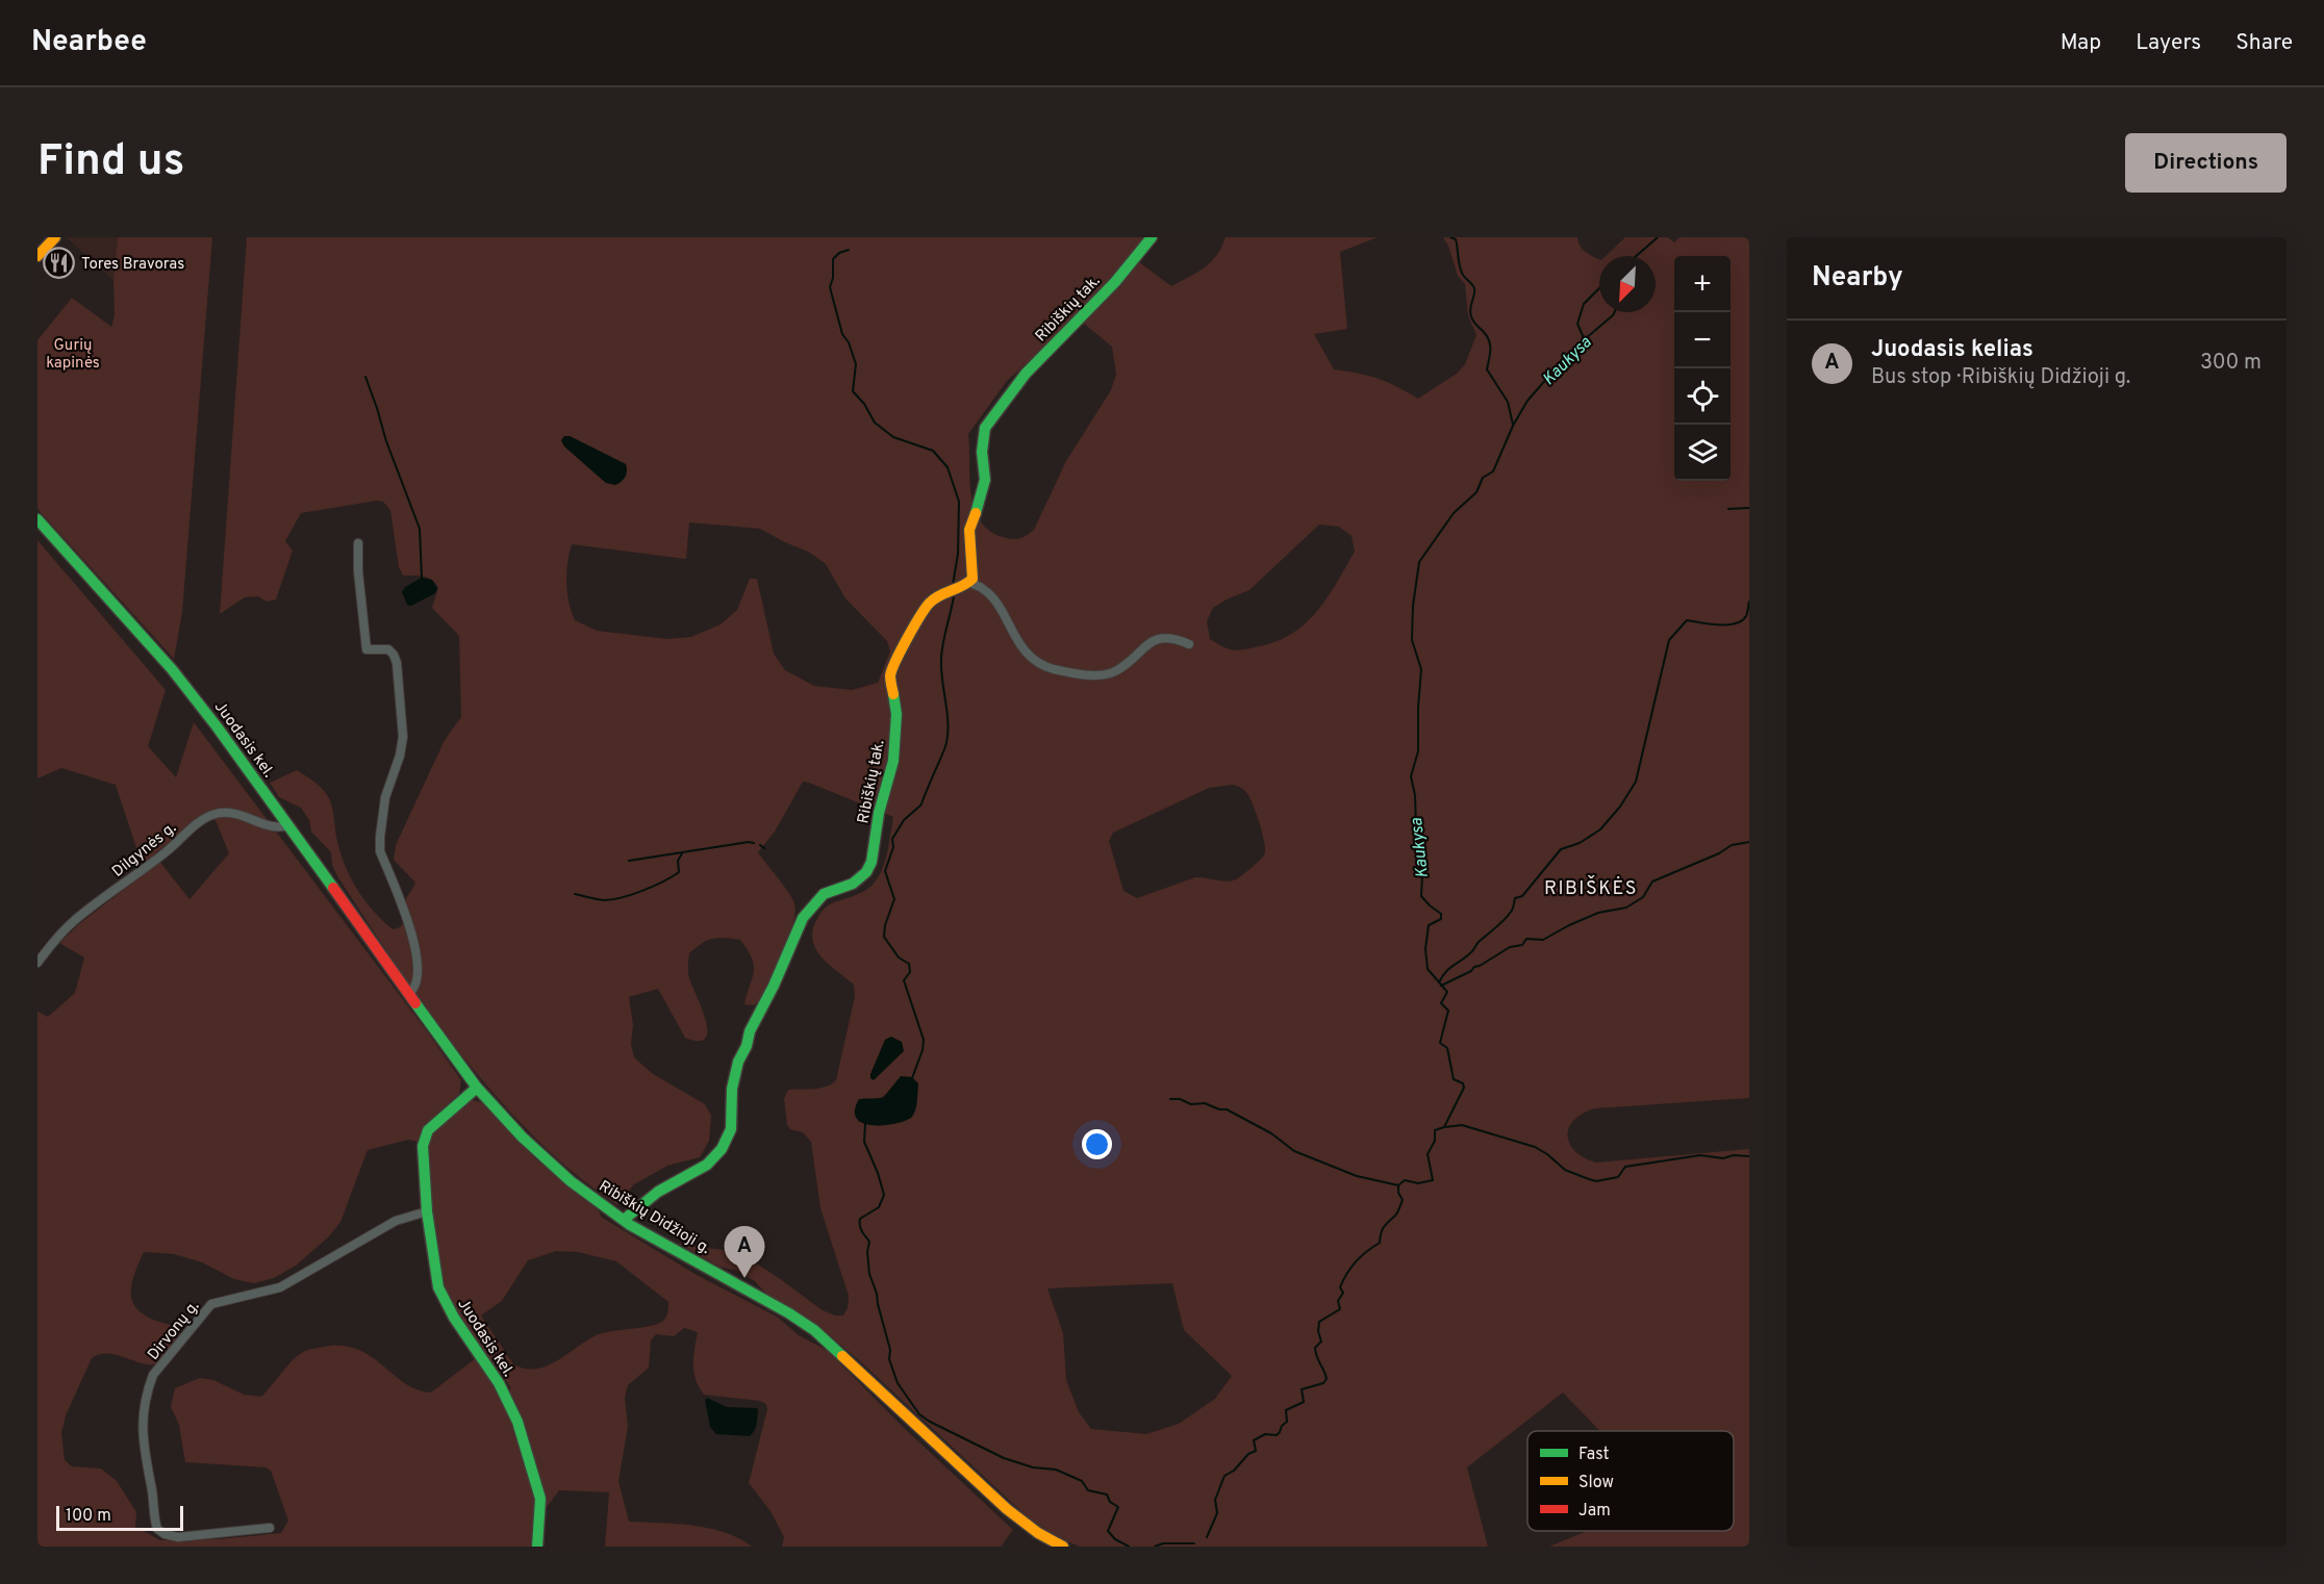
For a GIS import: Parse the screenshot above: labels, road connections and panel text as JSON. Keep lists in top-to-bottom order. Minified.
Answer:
{"streets":{"street":["Ribiškių tak.","Juodasis kel.","Dilgynės g.","Ribiškių Didžioji g.","Dirvonų g."]},"crossings":[["Ribiškių tak.","Ribiškių Didžioji g."],["Juodasis kel.","Dilgynės g."],["Juodasis kel.","Ribiškių Didžioji g."],["Juodasis kel.","Dirvonų g."]],"districts":["RIBIŠKĖS"],"water":["Kaukysa"],"parks":["Gurių kapinės"],"places":{"restaurant":["Tores Bravoras"]},"legend":["Fast","Slow","Jam"],"scale_bar":"100 m","north":"bottom left","page":{"header":"Nearbee","nav":["Map","Layers","Share"],"buttons":"Directions","title":"Find us","heading":"Nearby","map_buttons":["+","−"],"list":[{"mark":"A","name":"Juodasis kelias","note":"Bus stop · Ribiškių Didžioji g.","value":"300 m"}],"pins":"A","scale":"100 m"}}
